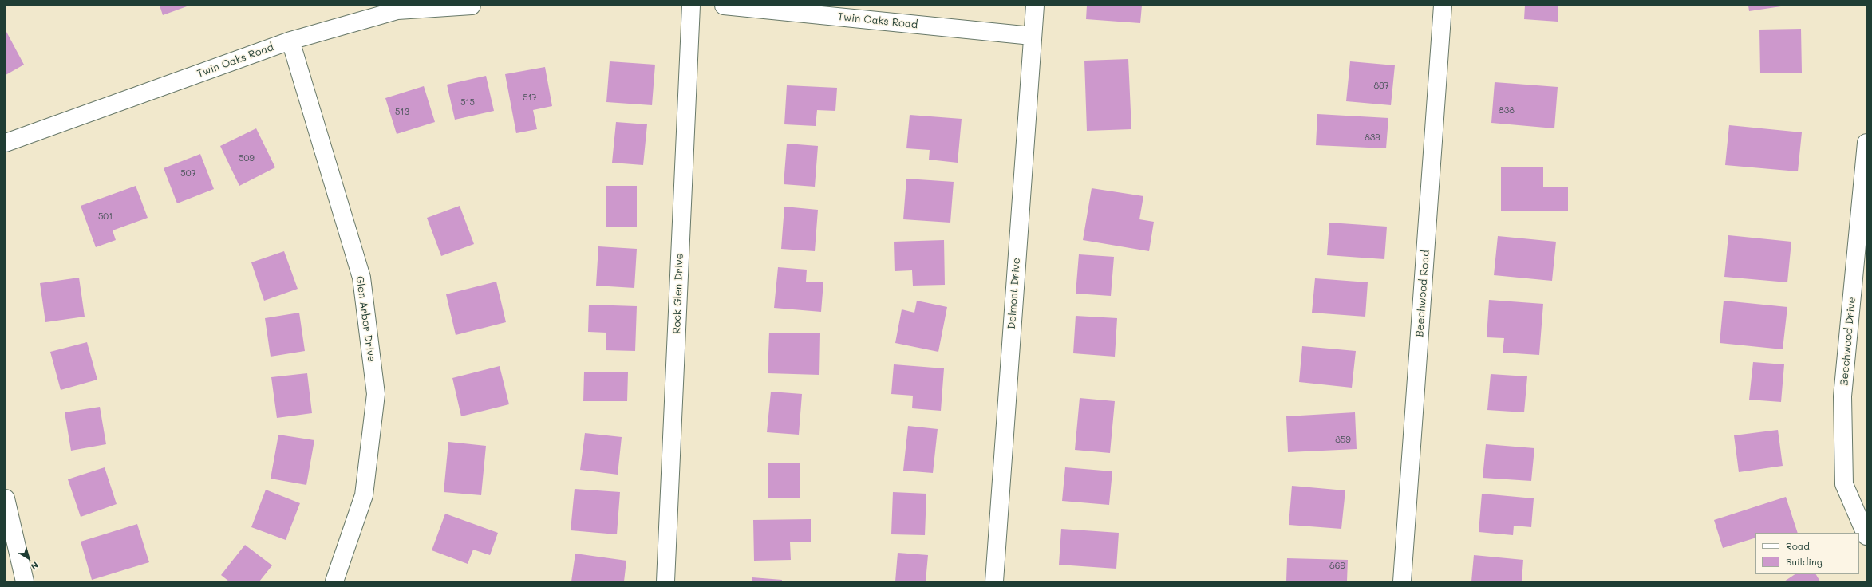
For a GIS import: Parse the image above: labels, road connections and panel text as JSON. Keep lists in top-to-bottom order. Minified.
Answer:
{"streets":{"street":["Twin Oaks Road","Rock Glen Drive","Delmont Drive","Beechwood Road","Glen Arbor Drive","Beechwood Drive"]},"crossings":[["Twin Oaks Road","Delmont Drive"],["Twin Oaks Road","Glen Arbor Drive"]],"house_numbers":["837","517","515","838","513","839","509","507","501","859","869"],"legend":["Road","Building"],"north":"bottom right"}
